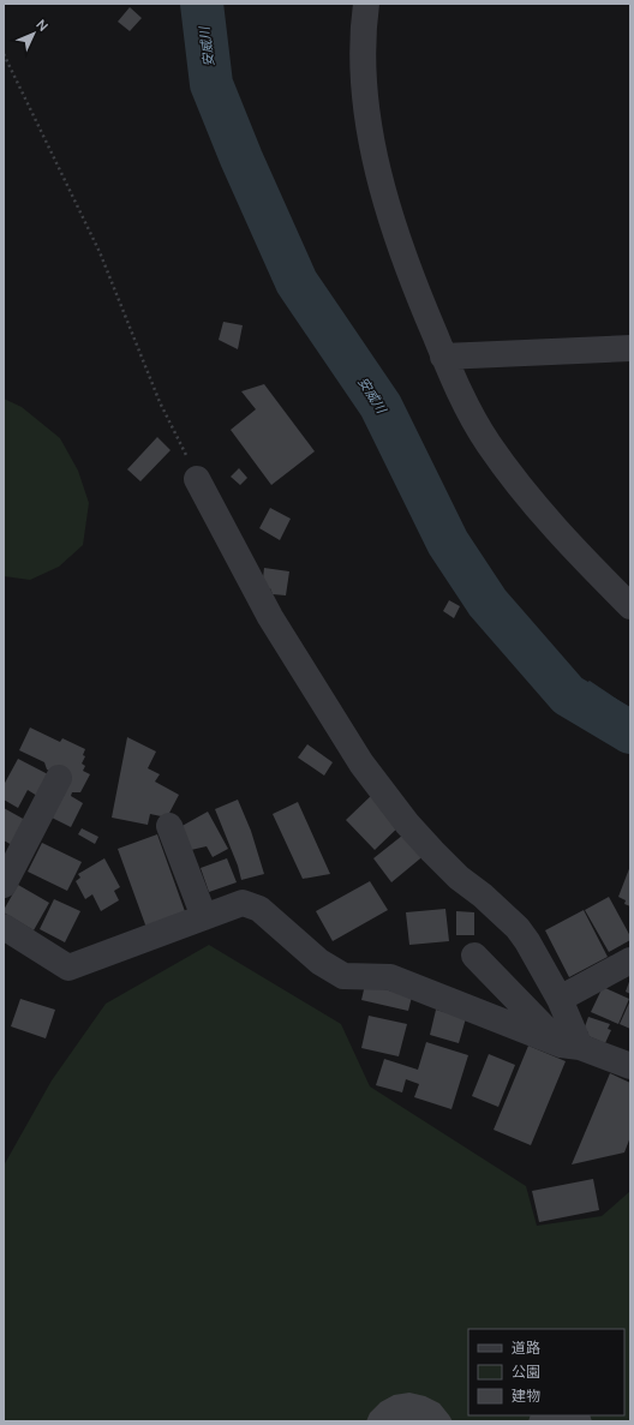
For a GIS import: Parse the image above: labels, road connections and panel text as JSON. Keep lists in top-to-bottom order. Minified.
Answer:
{"water":["安威川"],"legend":["道路","公園","建物"],"north":"top right"}
